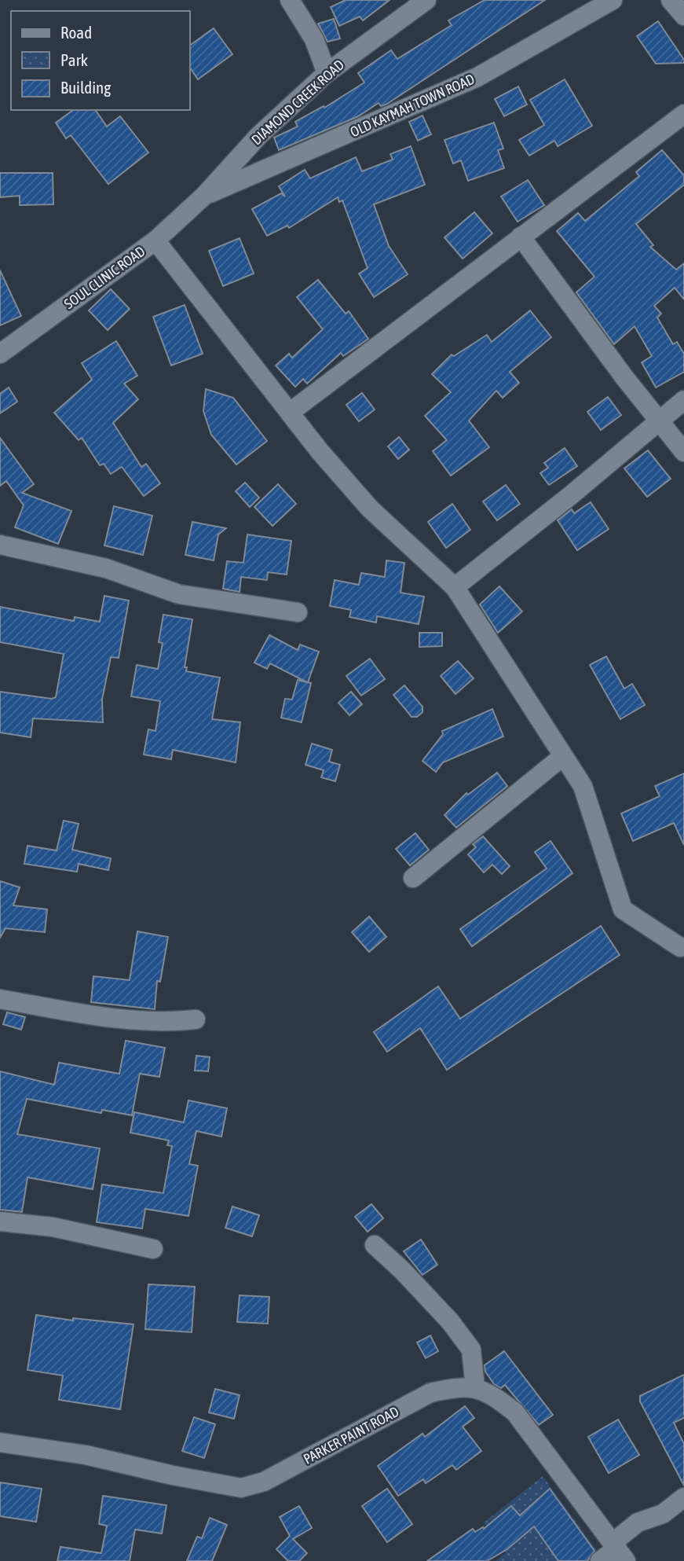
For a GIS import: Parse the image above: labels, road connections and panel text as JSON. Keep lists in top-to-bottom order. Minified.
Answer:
{"streets":{"street":["DIAMOND CREEK ROAD","OLD KAYMAH TOWN ROAD","SOUL CLINIC ROAD","PARKER PAINT ROAD"]},"crossings":[["DIAMOND CREEK ROAD","OLD KAYMAH TOWN ROAD"],["DIAMOND CREEK ROAD","SOUL CLINIC ROAD"],["OLD KAYMAH TOWN ROAD","SOUL CLINIC ROAD"]],"legend":["Road","Park","Building"]}
